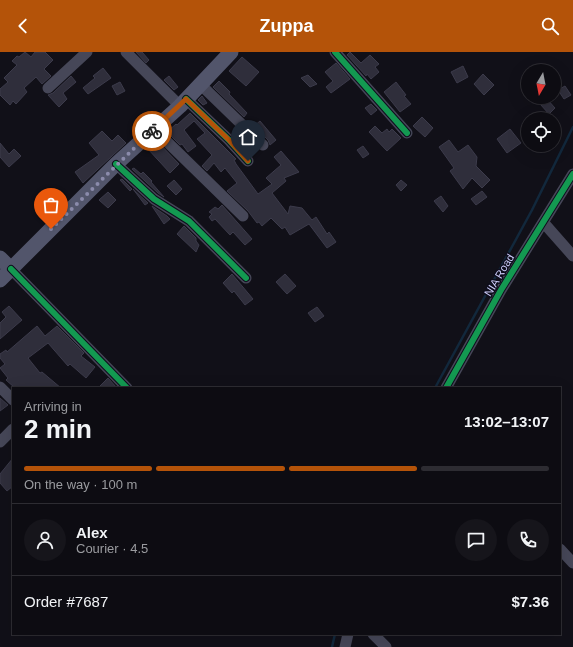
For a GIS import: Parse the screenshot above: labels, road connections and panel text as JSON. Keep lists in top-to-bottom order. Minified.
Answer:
{"streets":{"street":["NIA Road"]},"north":"bottom","page":{"header":"Zuppa","heading":["2 min","Arriving in","13:02–13:07"],"panel":["Alex","Courier · 4.5","Order #7687","$7.36"],"bar":"On the way · 100 m"}}
